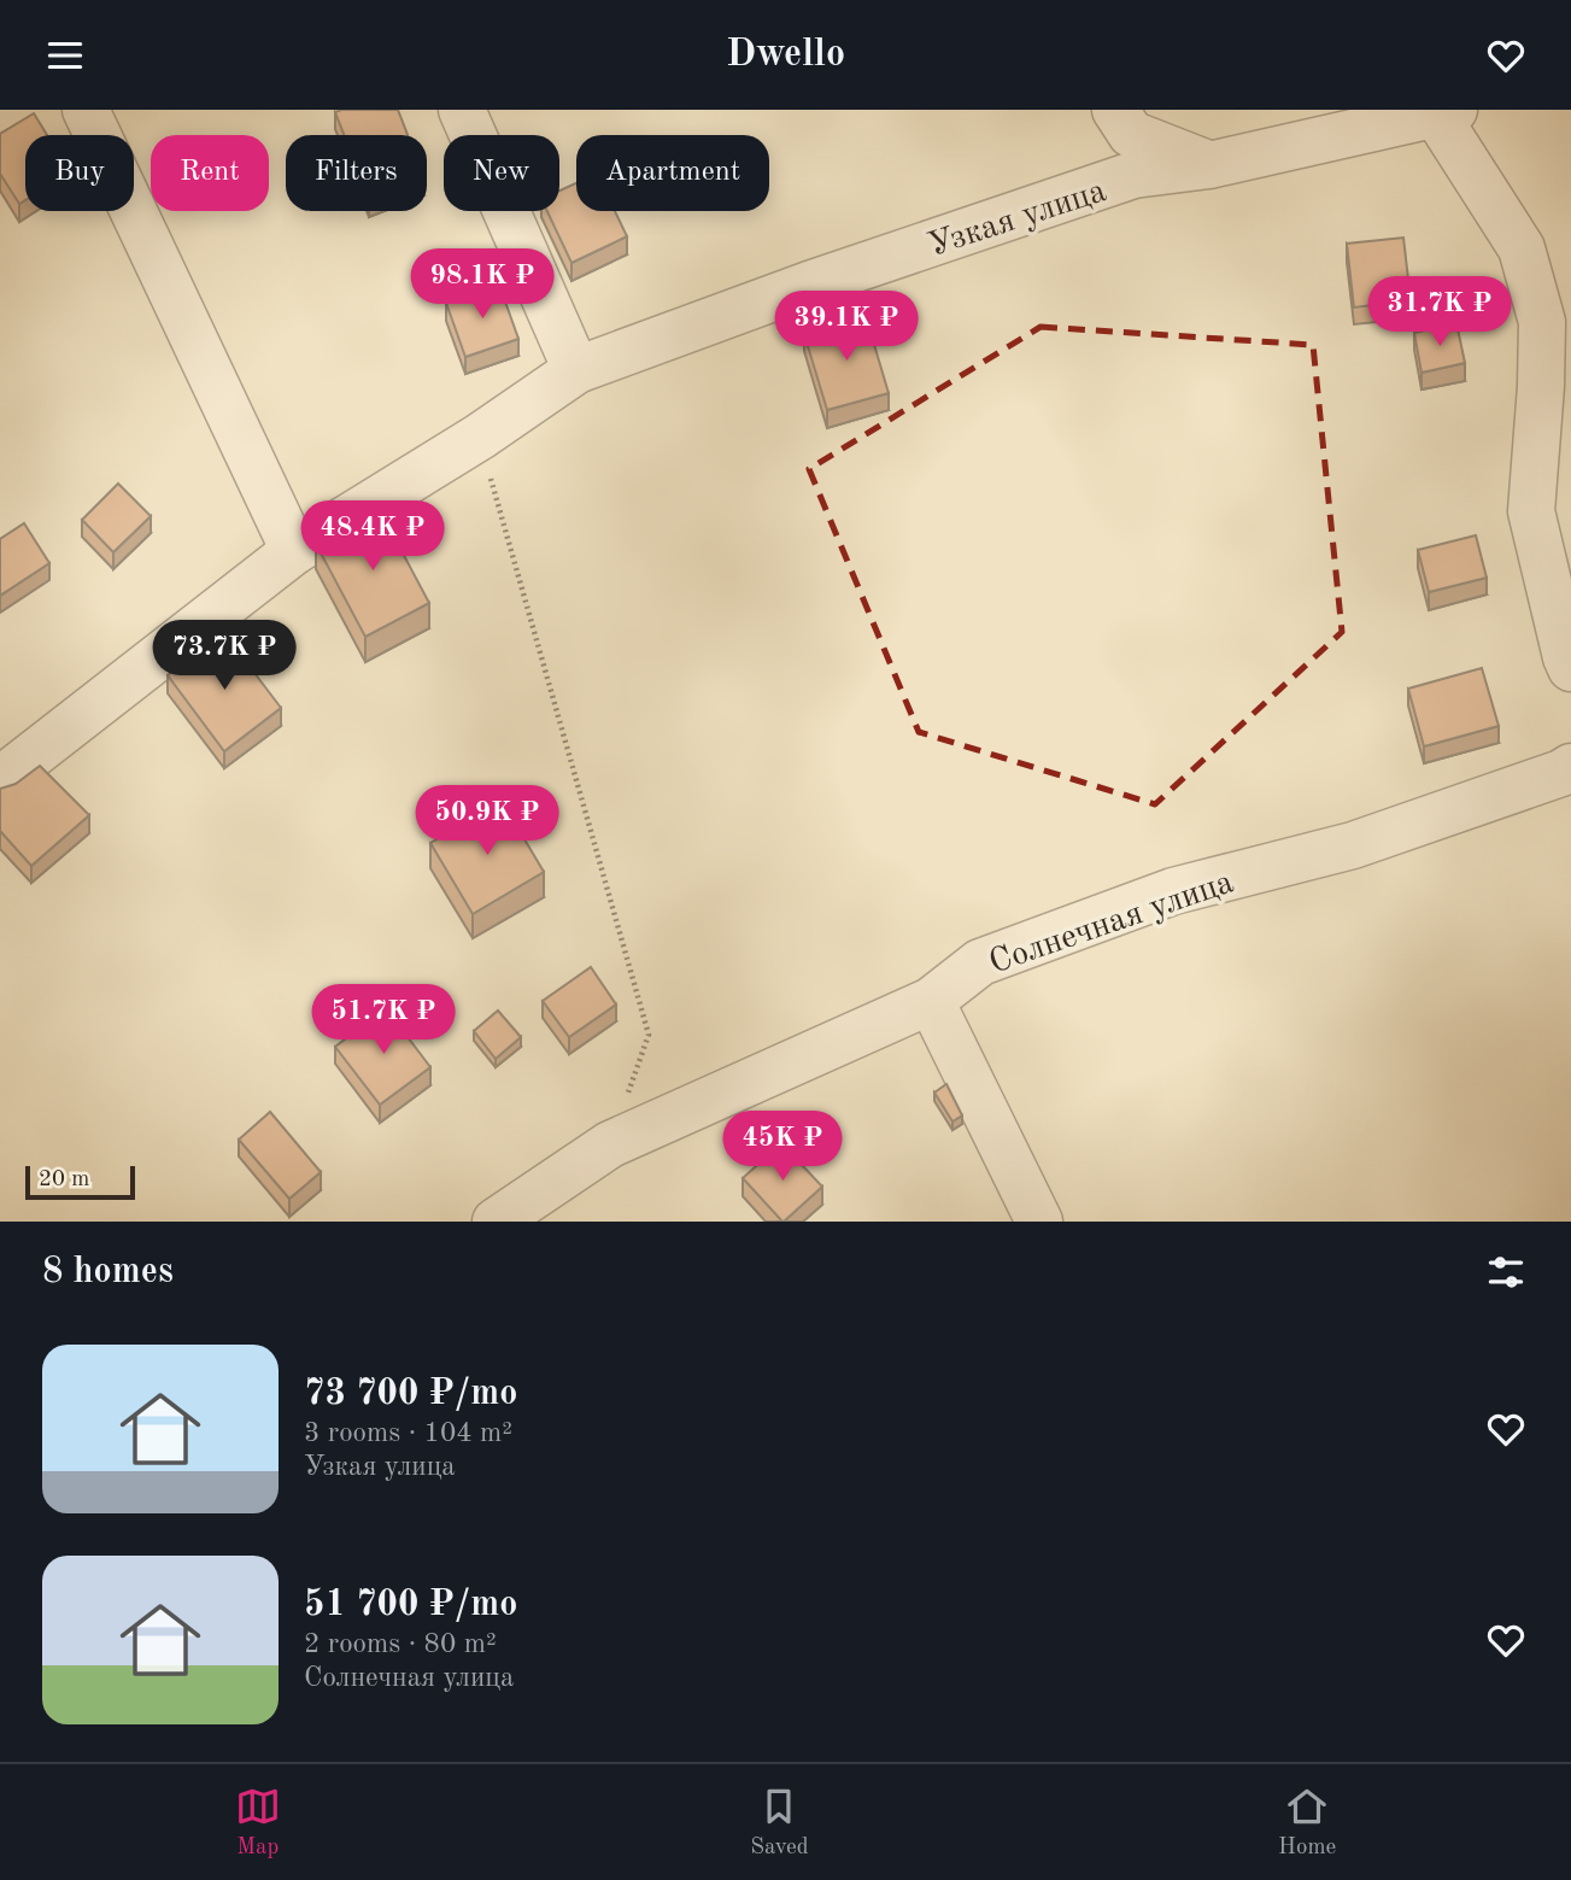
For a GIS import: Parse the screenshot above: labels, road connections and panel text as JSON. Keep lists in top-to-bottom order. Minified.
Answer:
{"streets":{"street":["Узкая улица","Солнечная улица"]},"scale_bar":"20 m","page":{"header":"Dwello","chip":["Buy","Rent","Filters","New","Apartment"],"price":["98.1K ₽","31.7K ₽","39.1K ₽","48.4K ₽","73.7K ₽","50.9K ₽","51.7K ₽","45K ₽"],"scale":"20 m","heading":"8 homes","list":[{"name":"73 700 ₽/mo","note":"3 rooms · 104 m² · Узкая улица"},{"name":"51 700 ₽/mo","note":"2 rooms · 80 m² · Солнечная улица"}],"tabs":["Map","Saved","Home"]}}
